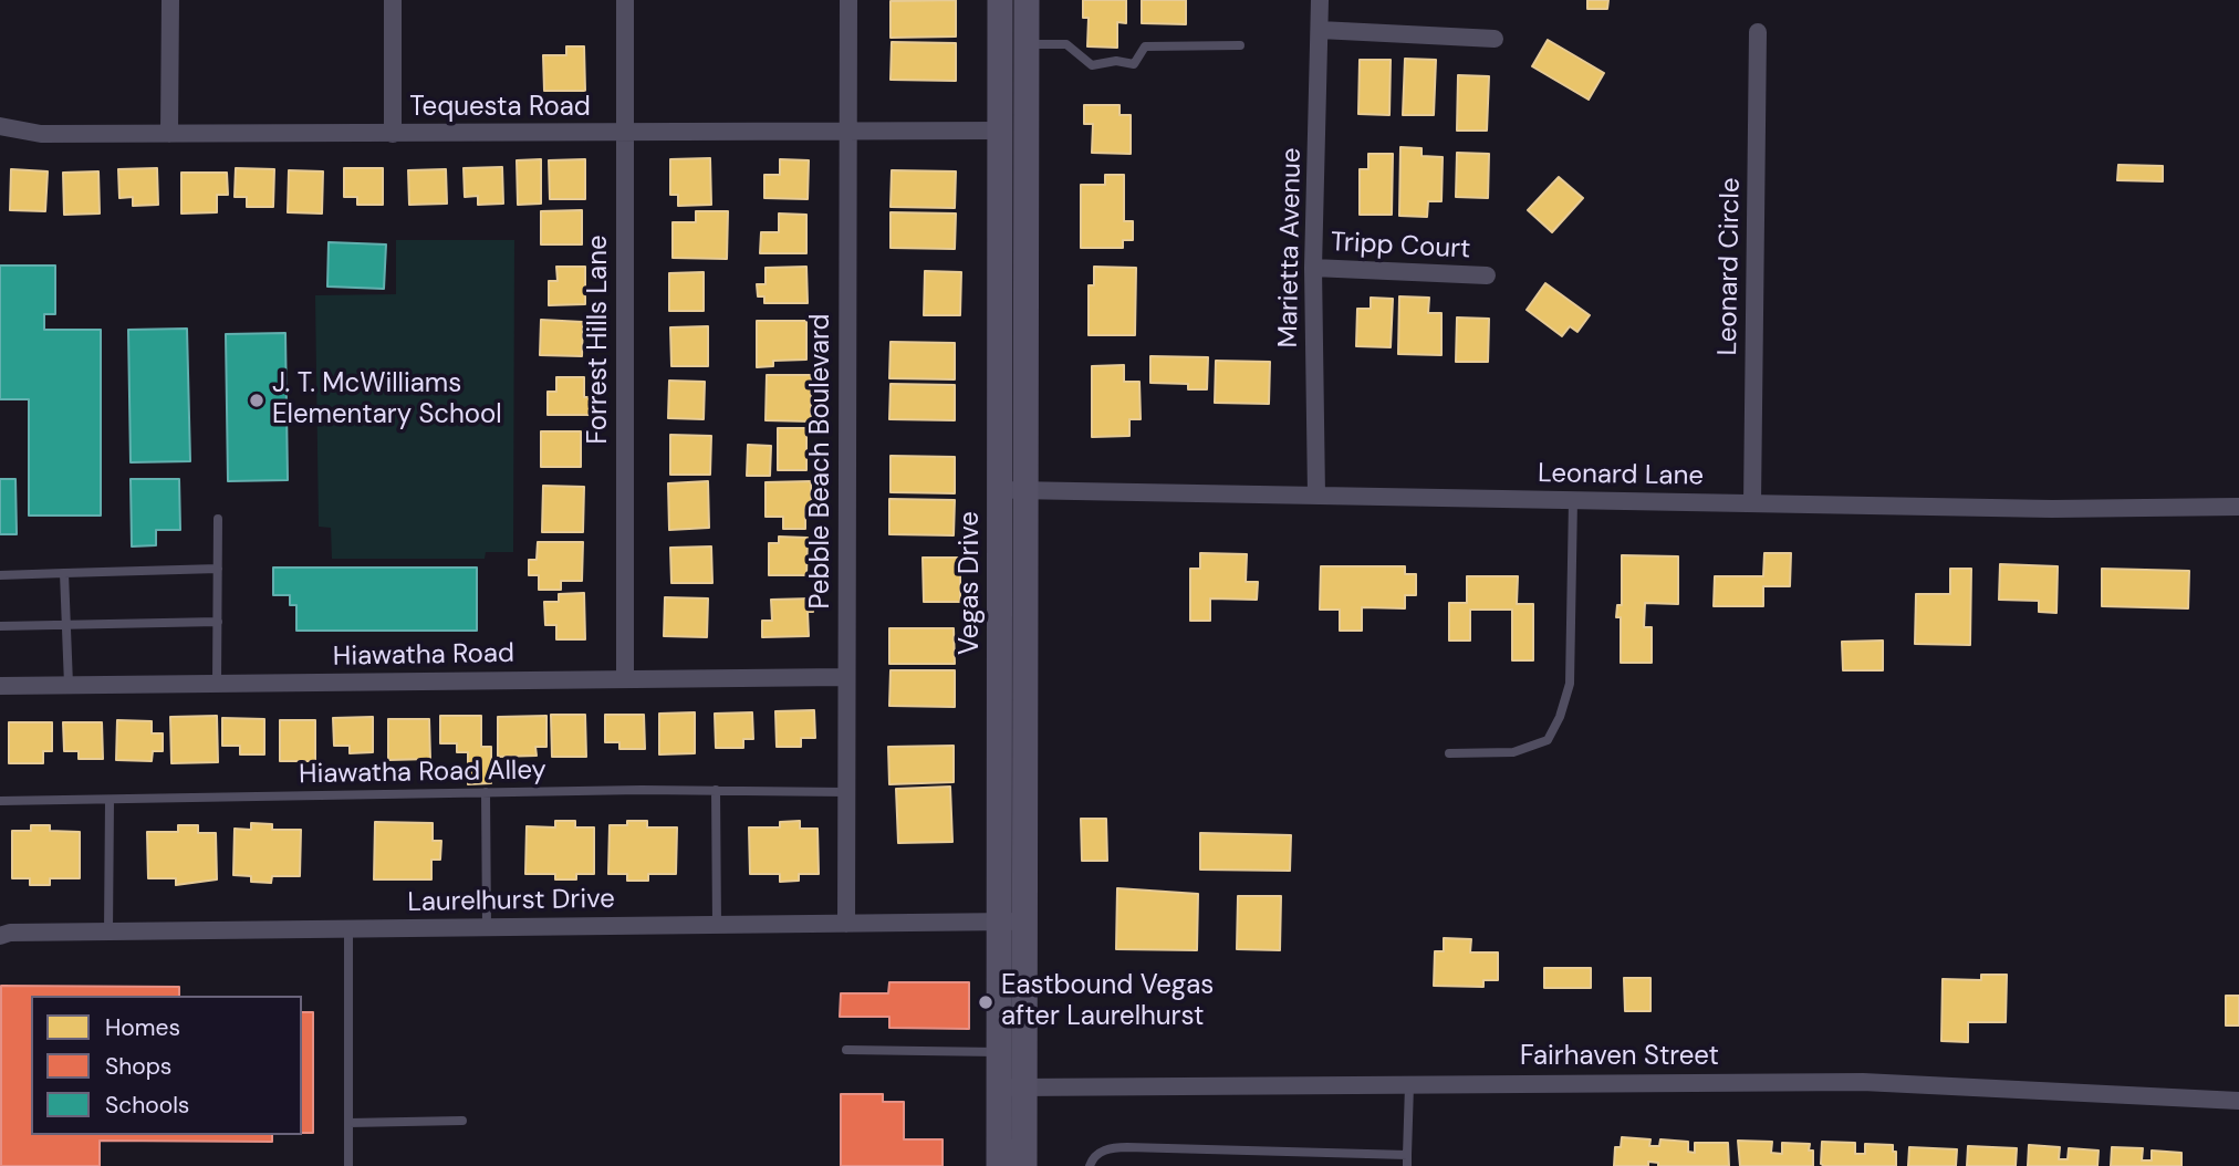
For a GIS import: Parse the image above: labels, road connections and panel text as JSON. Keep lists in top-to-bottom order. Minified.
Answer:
{"streets":{"main road":["Vegas Drive"],"street":["Tequesta Road","Tripp Court","Marietta Avenue","Leonard Circle","Forrest Hills Lane","Pebble Beach Boulevard","Leonard Lane","Hiawatha Road","Laurelhurst Drive","Fairhaven Street"],"lane":["Hiawatha Road Alley"]},"crossings":[["Tequesta Road","Forrest Hills Lane"],["Tequesta Road","Pebble Beach Boulevard"],["Tequesta Road","Vegas Drive"],["Tripp Court","Marietta Avenue"],["Marietta Avenue","Leonard Lane"],["Leonard Circle","Leonard Lane"],["Forrest Hills Lane","Hiawatha Road"],["Pebble Beach Boulevard","Hiawatha Road"],["Pebble Beach Boulevard","Hiawatha Road Alley"],["Pebble Beach Boulevard","Laurelhurst Drive"],["Leonard Lane","Vegas Drive"],["Vegas Drive","Laurelhurst Drive"],["Vegas Drive","Fairhaven Street"]],"places":["J. T. McWilliams Elementary School","Eastbound Vegas after Laurelhurst"],"legend":["Homes","Shops","Schools"]}
